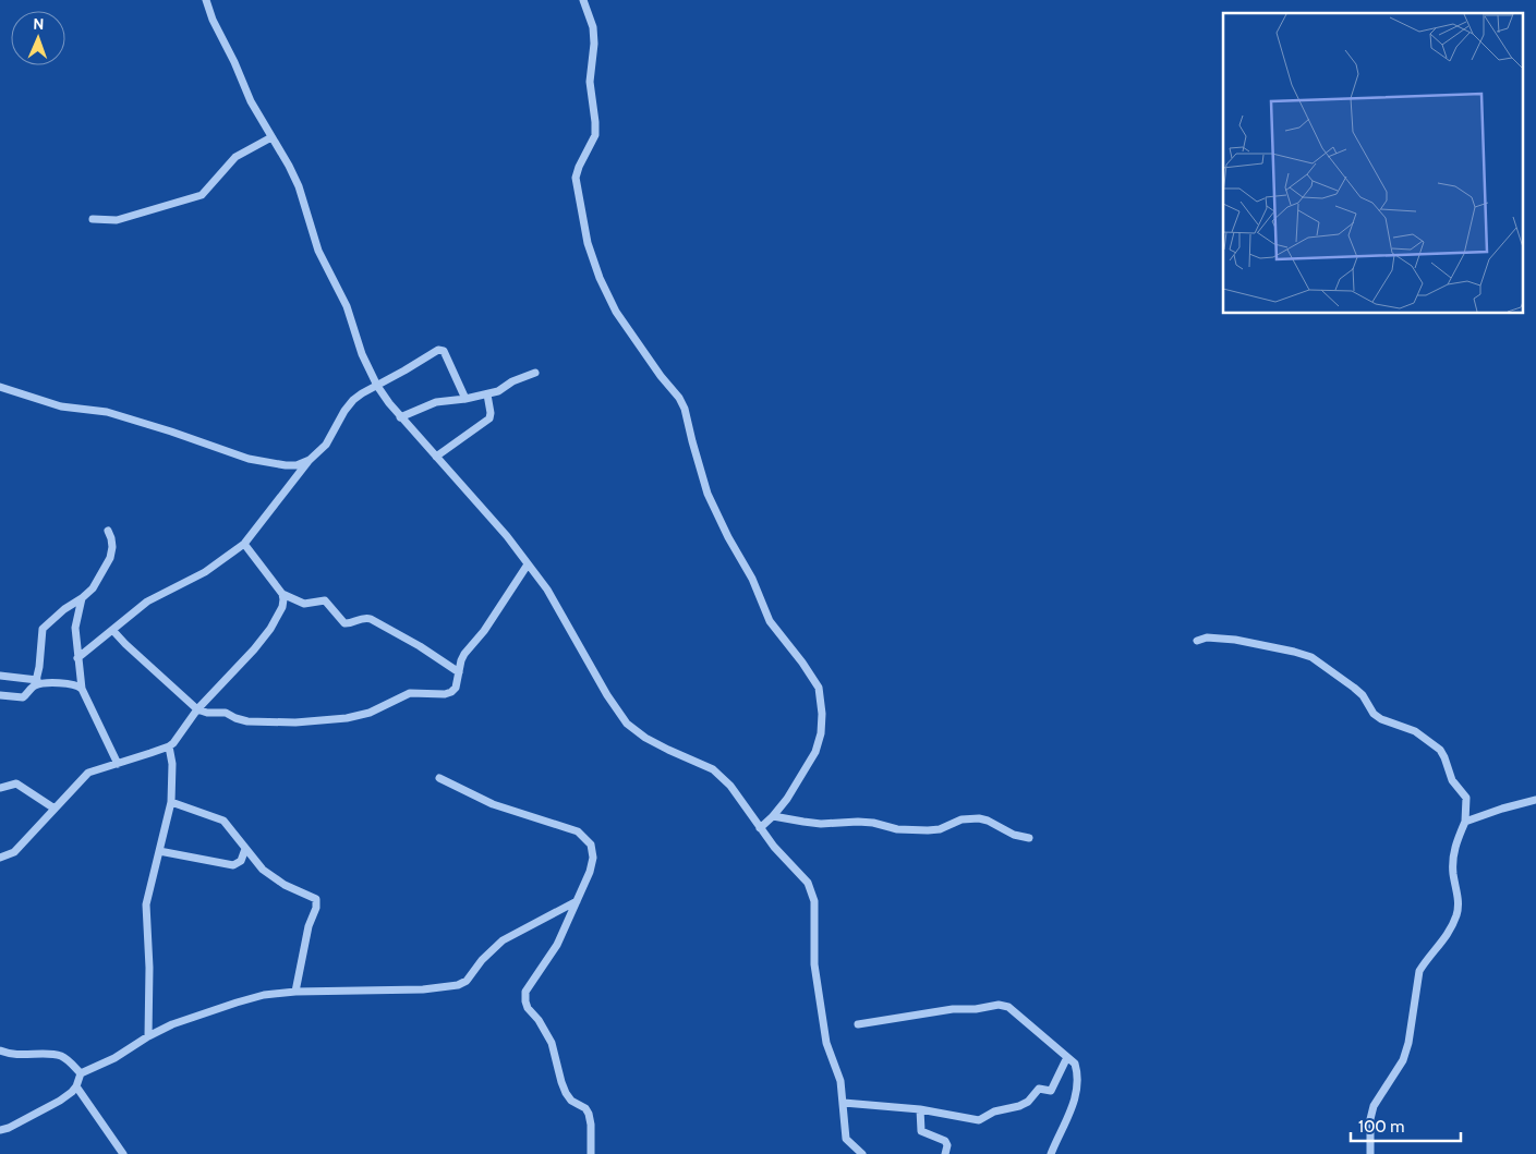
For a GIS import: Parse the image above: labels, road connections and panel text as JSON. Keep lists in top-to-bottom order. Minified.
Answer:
{"scale_bar":"100 m","north":"top"}
